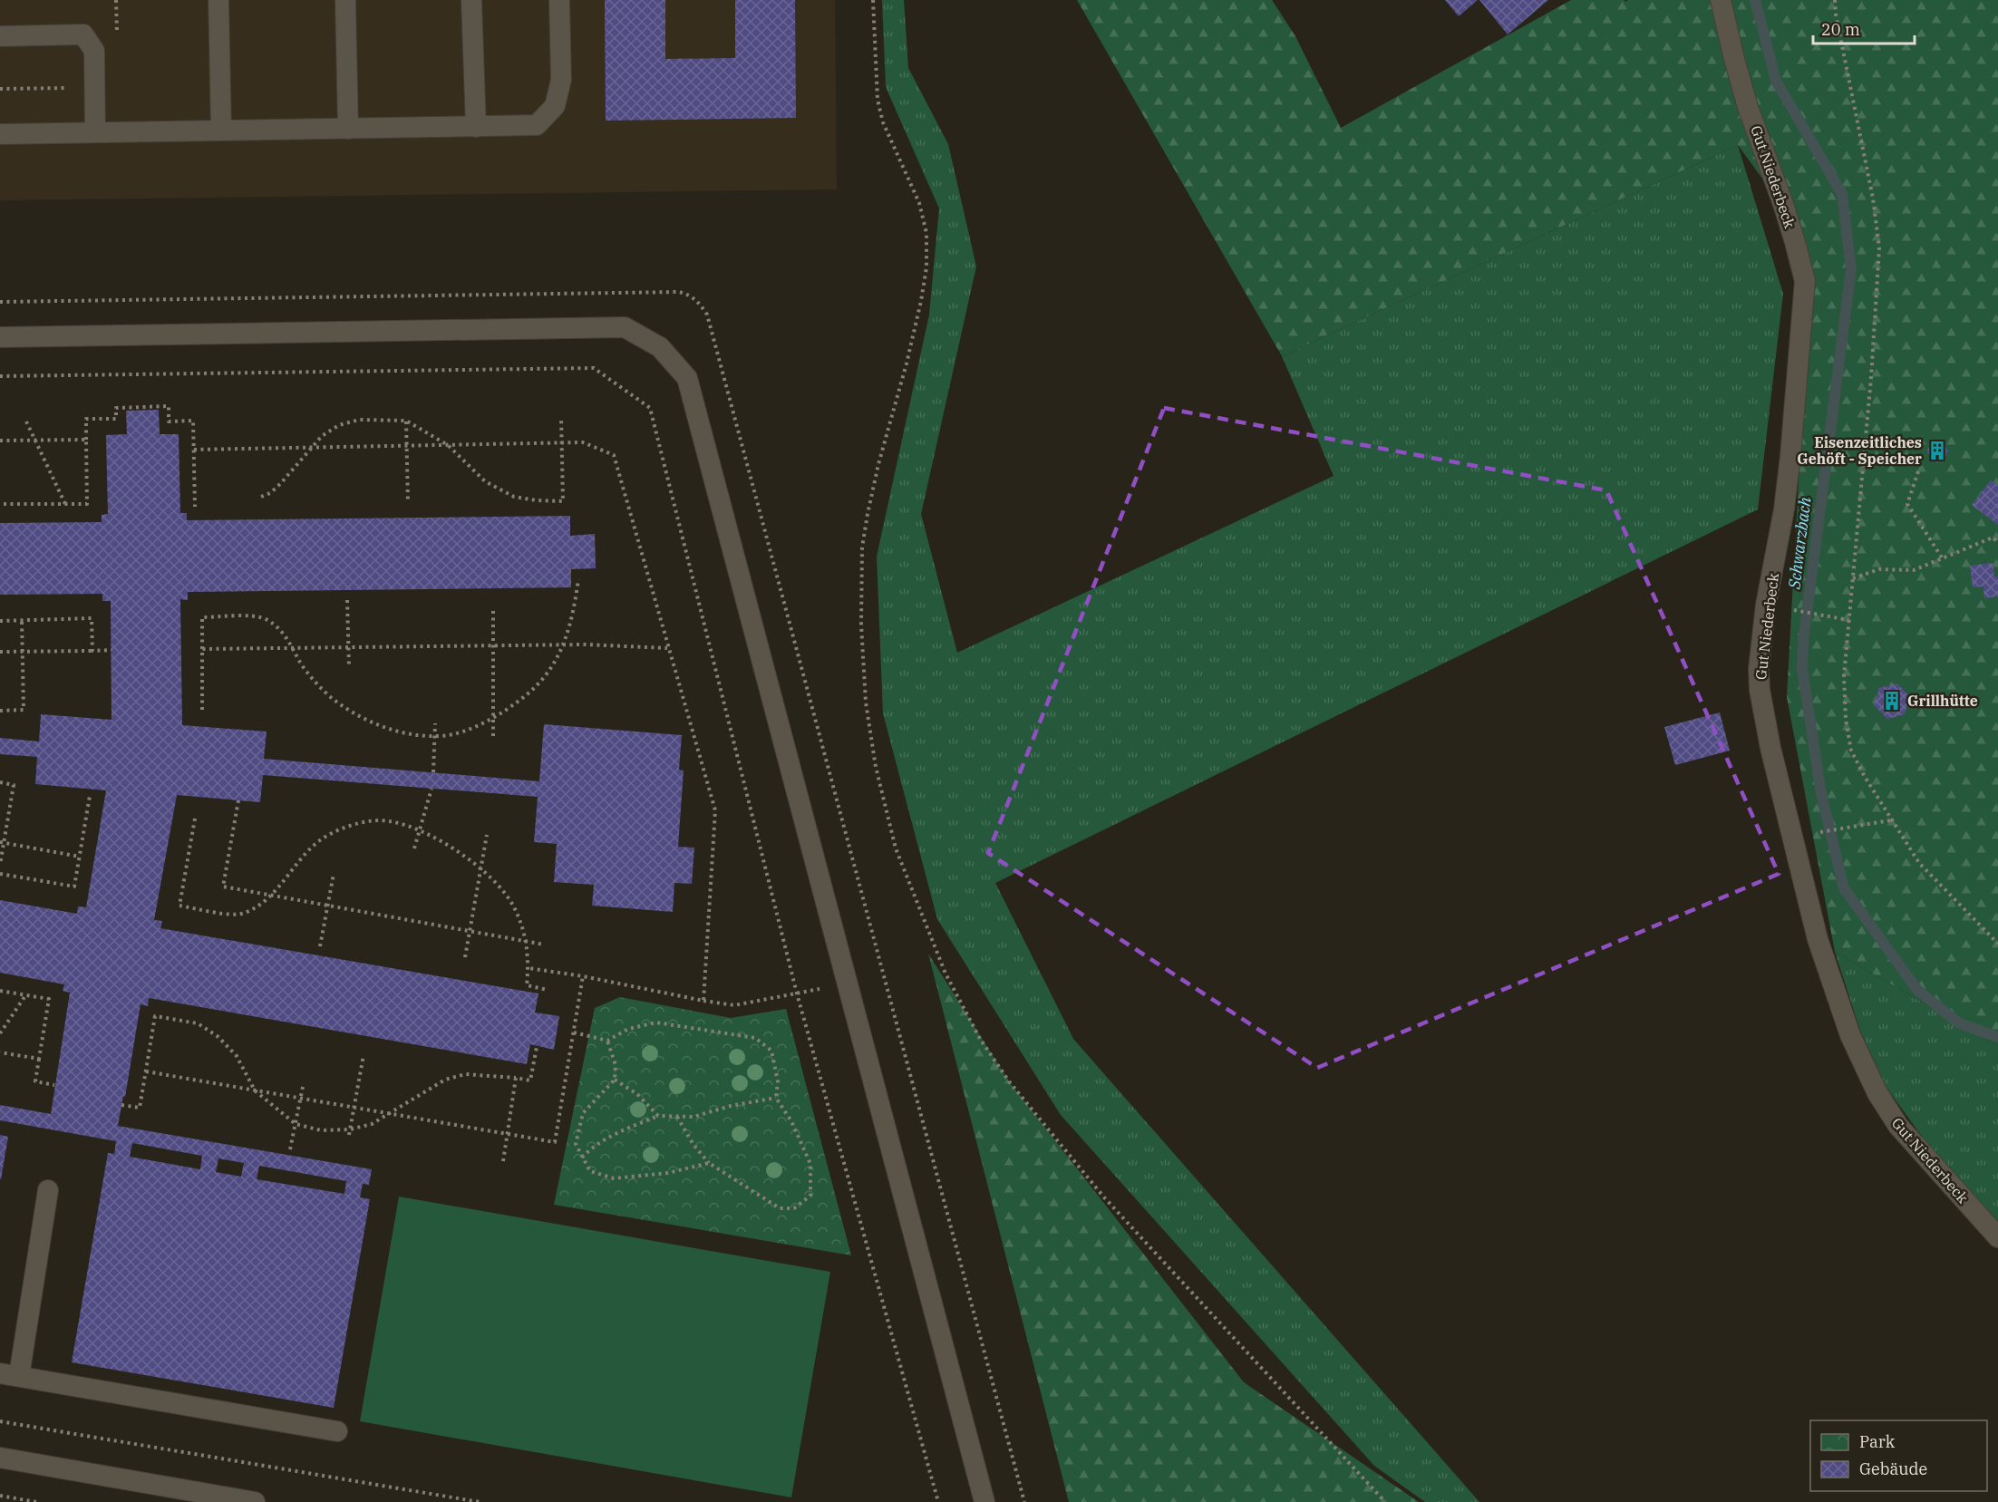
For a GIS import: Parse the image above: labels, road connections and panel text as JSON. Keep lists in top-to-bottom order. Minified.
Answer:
{"streets":{"lane":["Gut Niederbeck"]},"water":["Schwarzbach"],"places":{"building":["Eisenzeitliches Gehöft - Speicher","Grillhütte"]},"legend":["Park","Gebäude"],"scale_bar":"20 m"}
